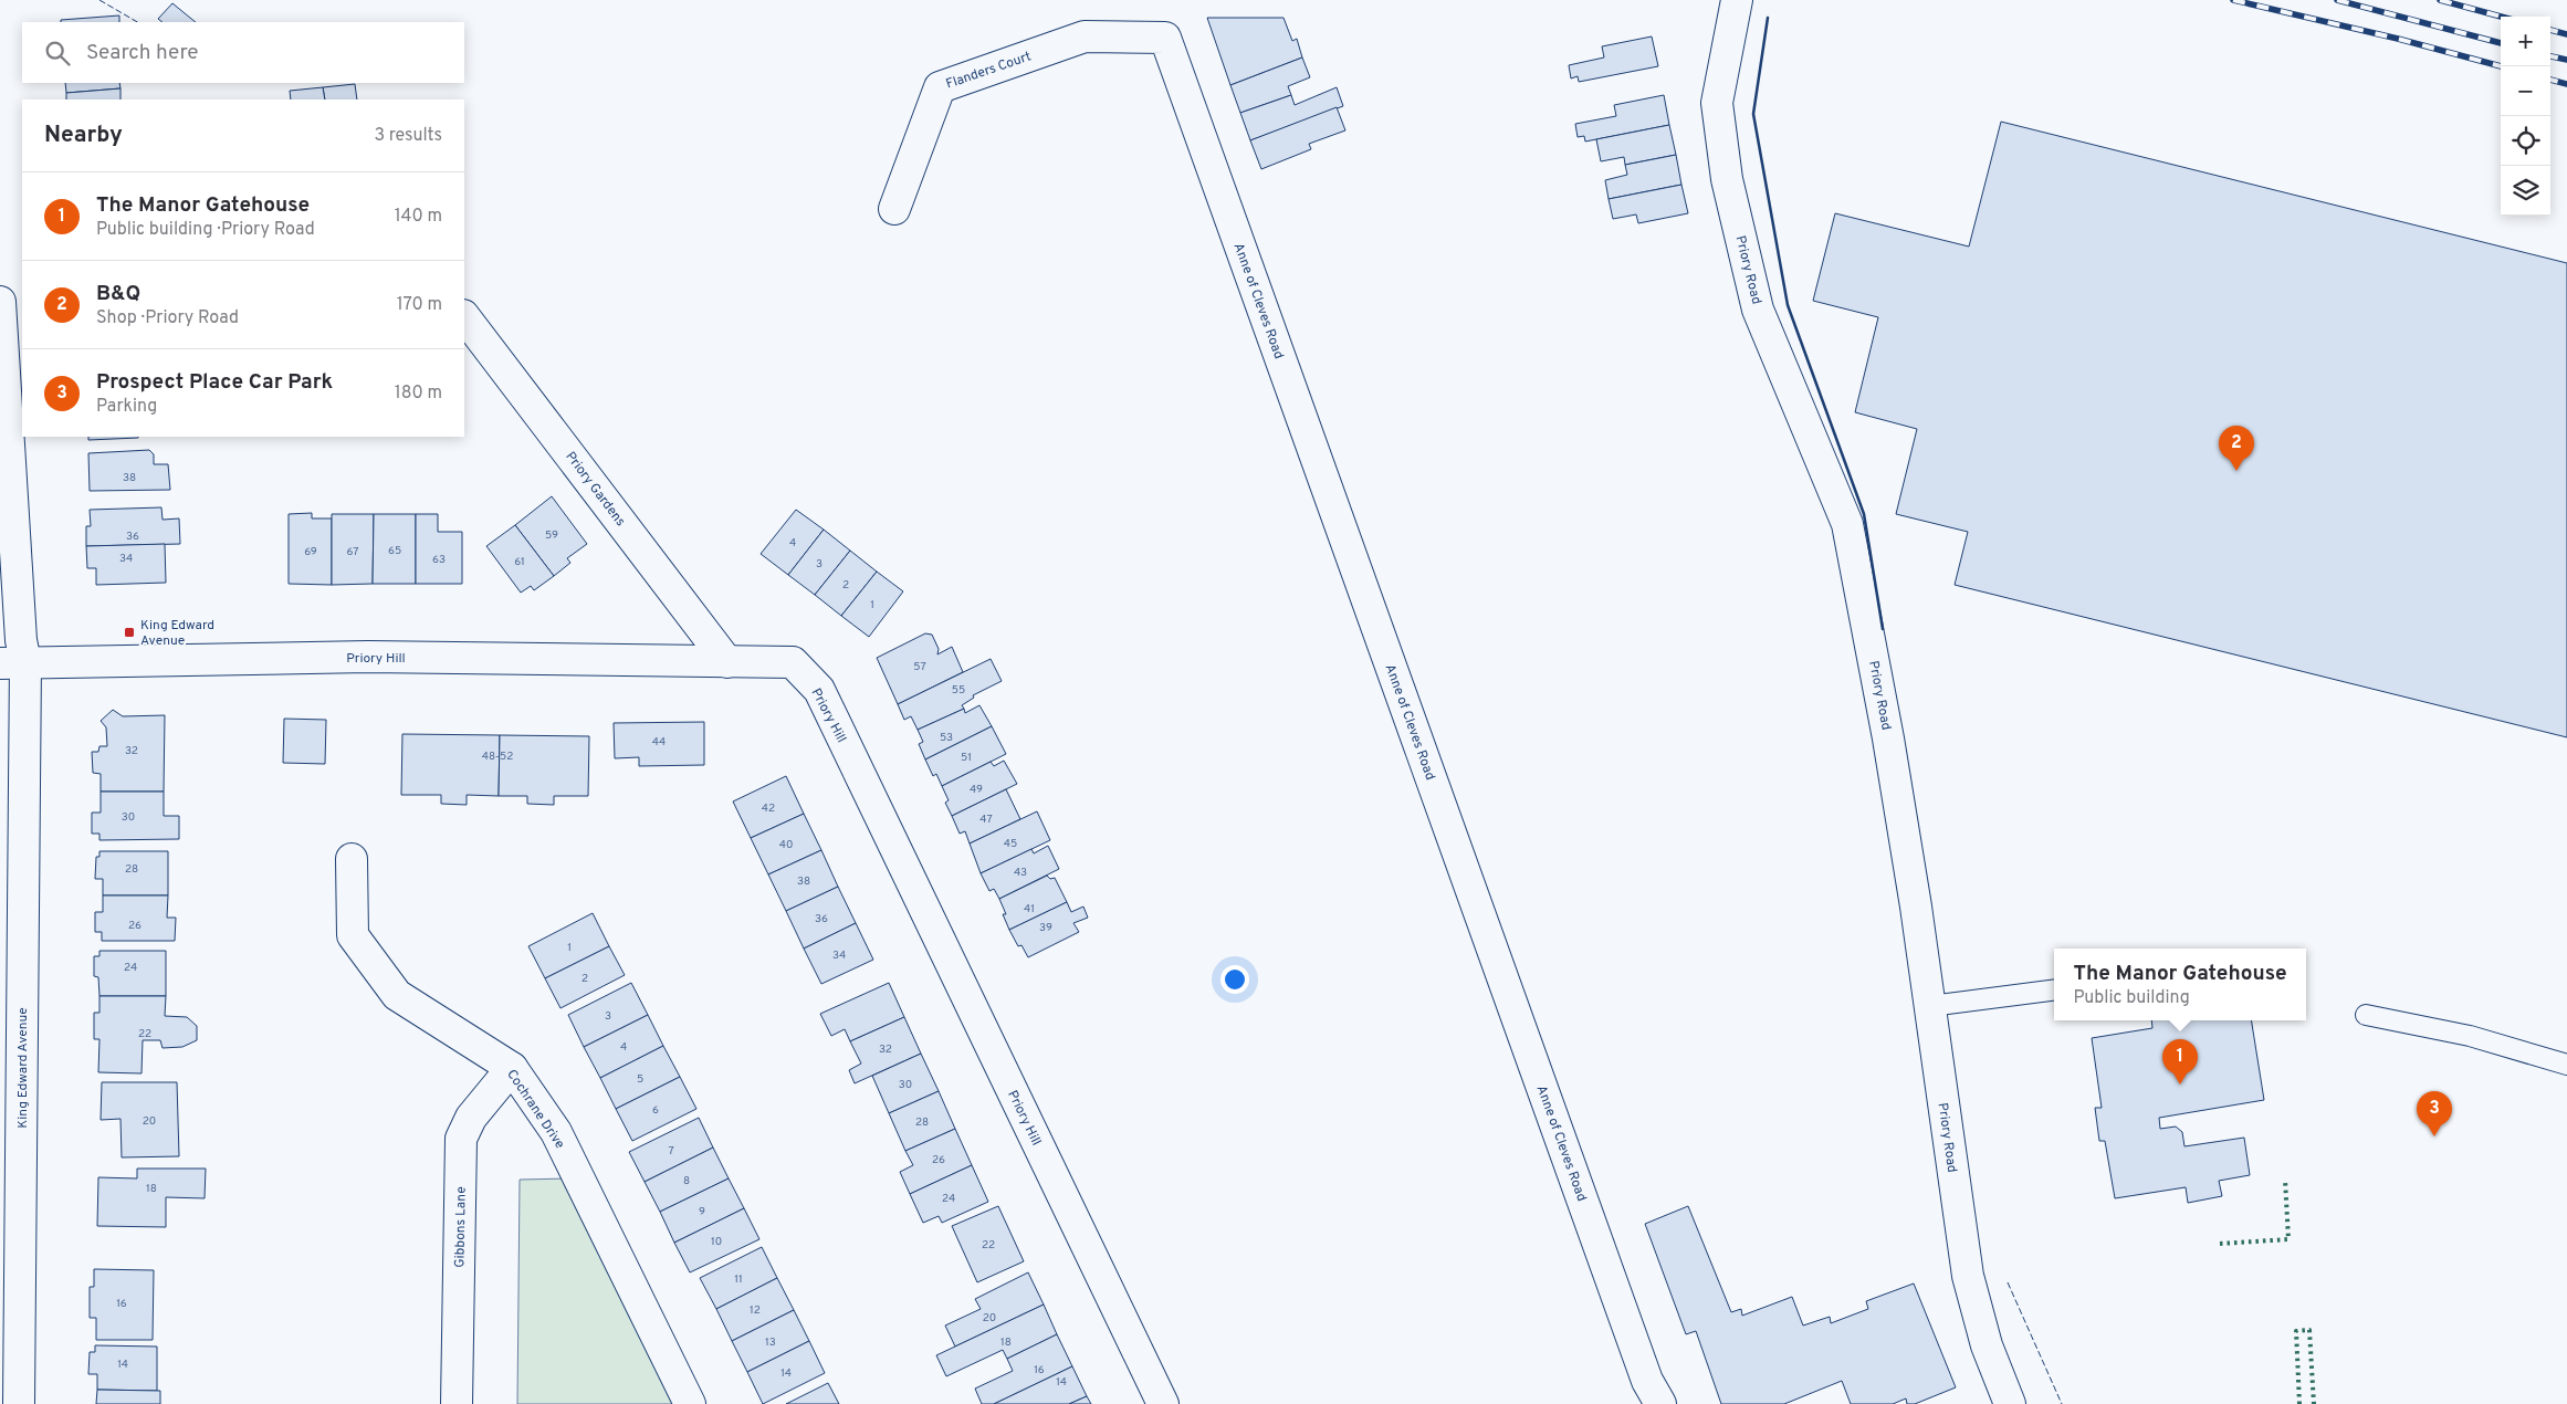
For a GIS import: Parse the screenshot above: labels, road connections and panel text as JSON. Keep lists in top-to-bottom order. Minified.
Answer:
{"streets":{"street":["Flanders Court","Priory Road","Anne of Cleves Road","Priory Gardens","Priory Hill","King Edward Avenue","Cochrane Drive","Gibbons Lane"]},"crossings":[["Flanders Court","Anne of Cleves Road"],["Priory Gardens","Priory Hill"],["Priory Hill","King Edward Avenue"],["Cochrane Drive","Gibbons Lane"]],"places":{"transit":["King Edward Avenue"]},"house_numbers":["38","59","36","4","65","69","67","34","63","61","3","2","1","57","55","53","44","32","48-52","51","49","42","30","47","45","40","28","43","38","41","36","26","39","1","34","24","2","3","22","4","32","5","30","6","20","28","7","26","8","18","24","9","10","22","11","16","12","20","13","18","14","16","14","14"],"page":{"map_buttons":["+","−"],"search":"Search here","heading":["Nearby","3 results"],"list":[{"mark":"1","name":"The Manor Gatehouse","note":"Public building · Priory Road","value":"140 m"},{"mark":"2","name":"B&Q","note":"Shop · Priory Road","value":"170 m"},{"mark":"3","name":"Prospect Place Car Park","note":"Parking","value":"180 m"}],"pins":["2","1","3"],"popup":["The Manor Gatehouse","Public building"]}}
